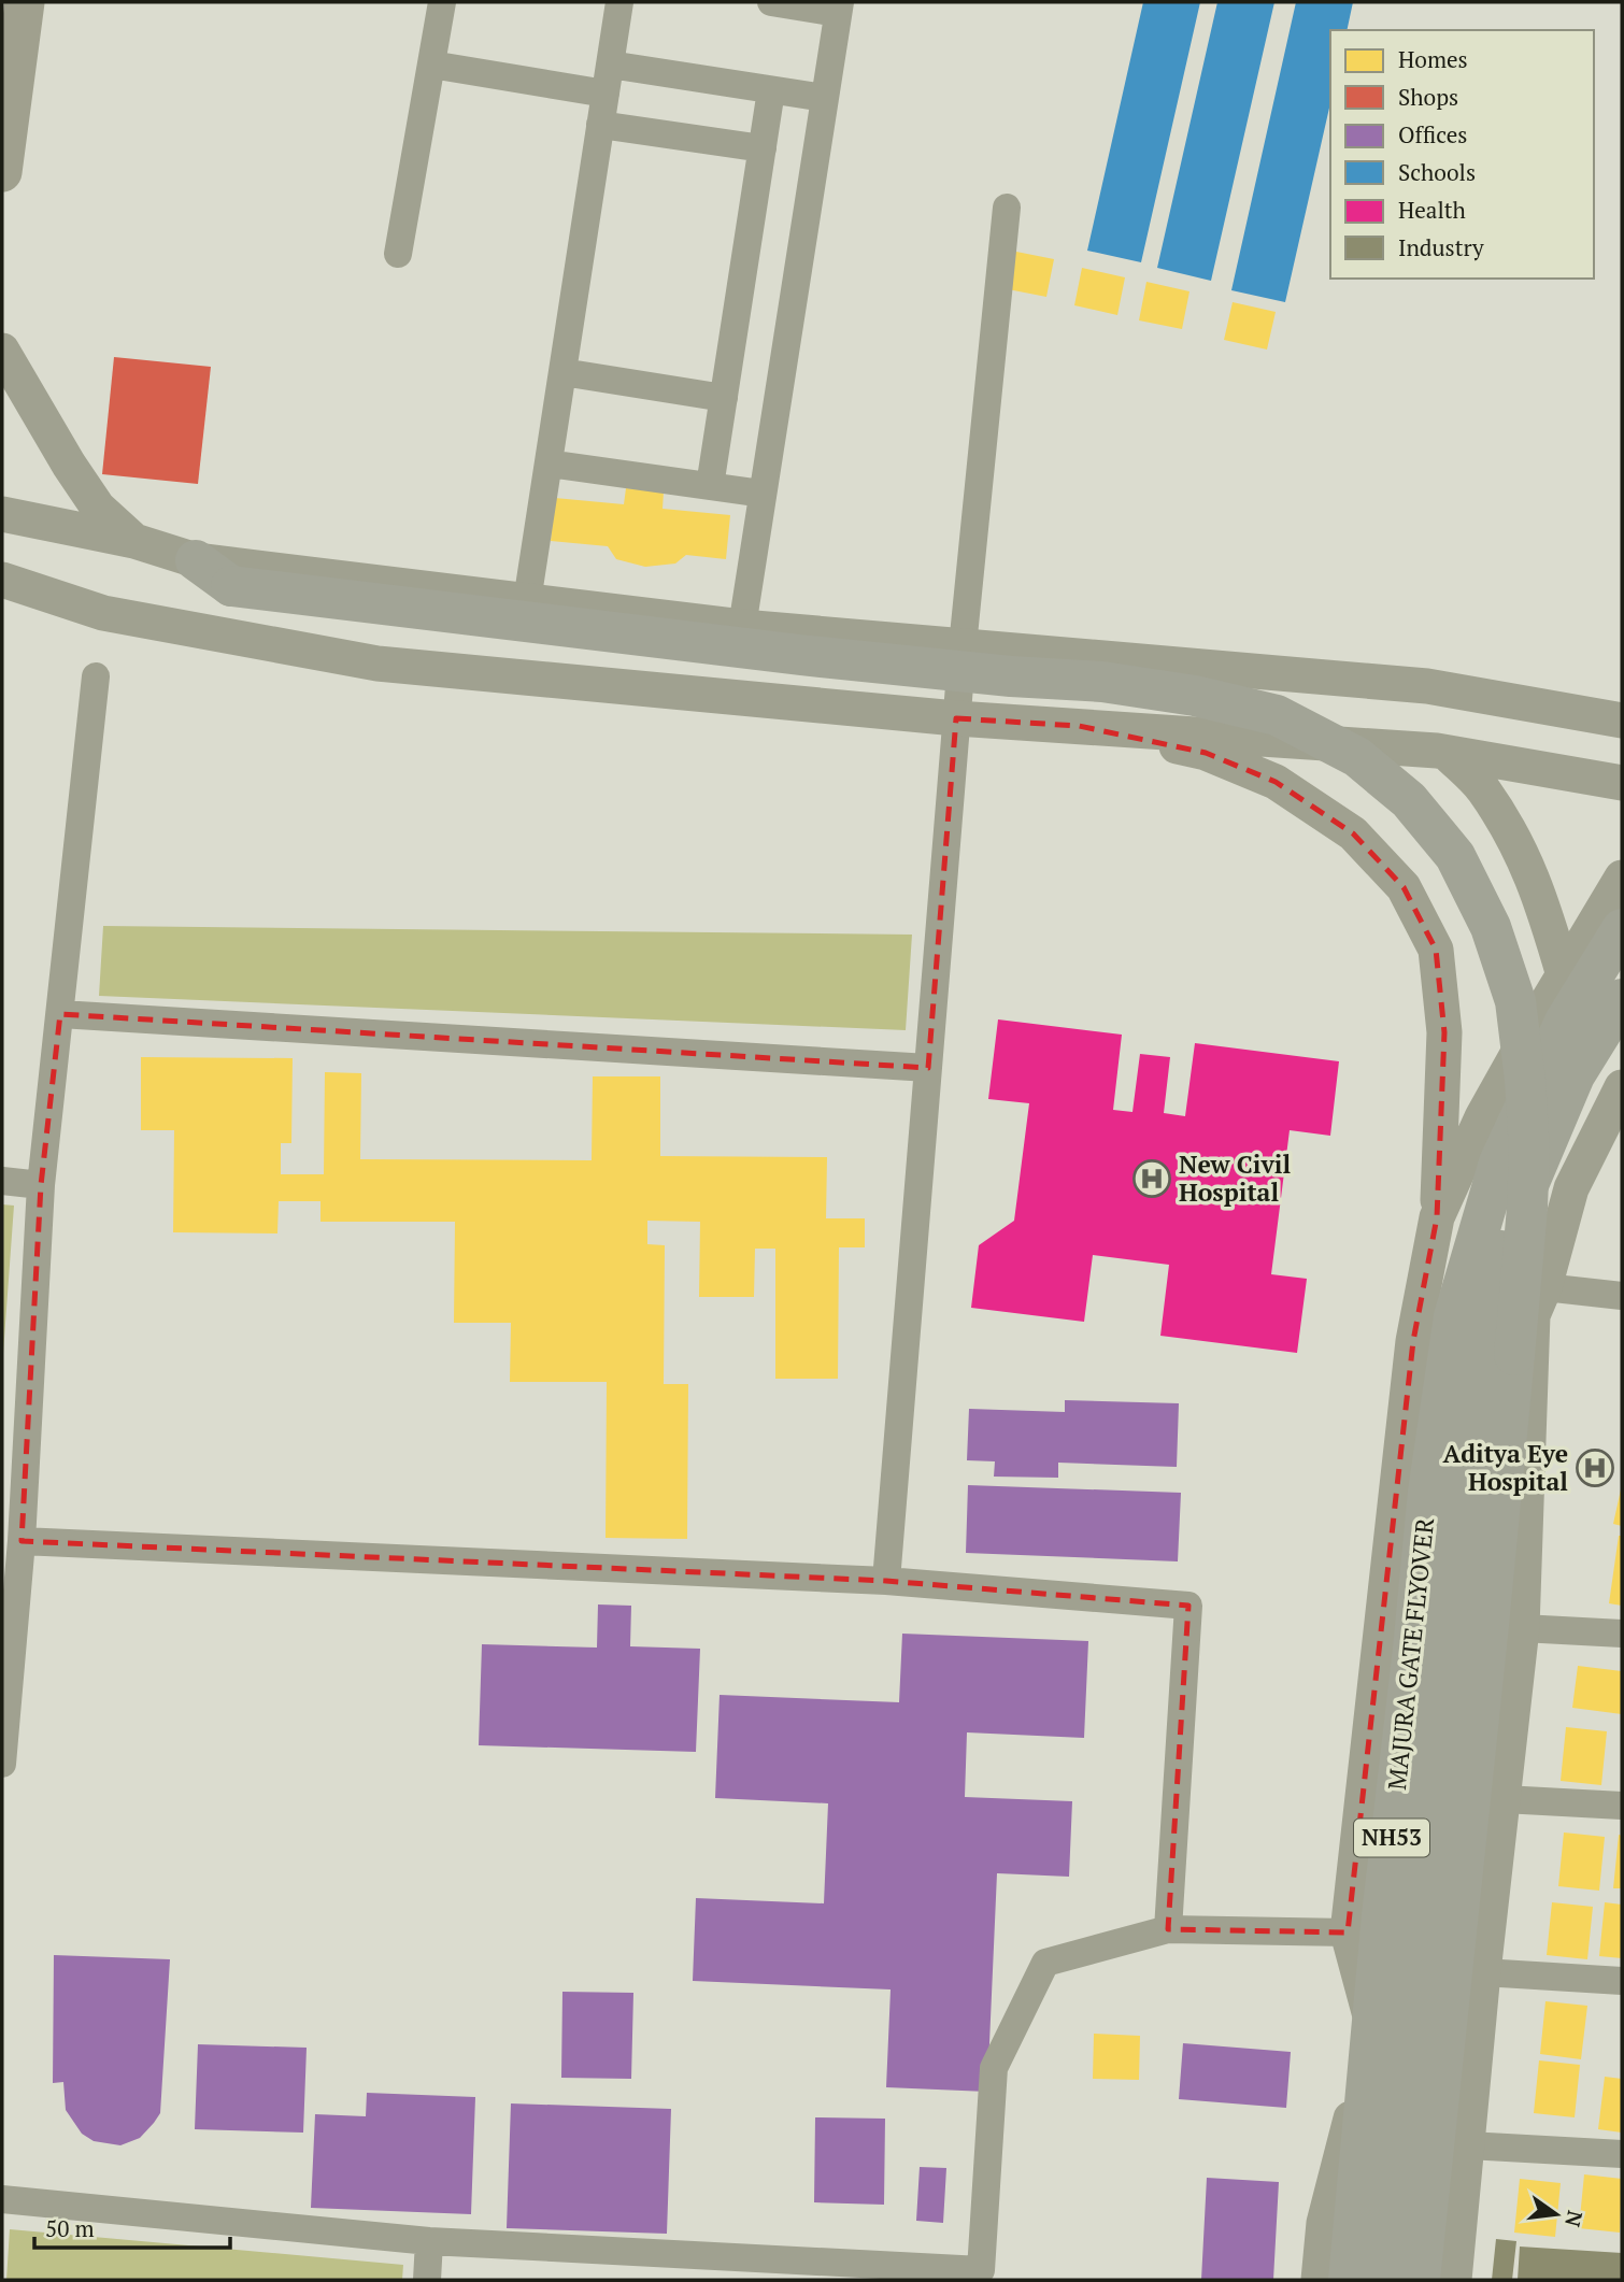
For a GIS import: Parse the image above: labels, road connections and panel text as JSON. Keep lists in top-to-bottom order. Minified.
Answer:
{"streets":{"highway":["MAJURA GATE FLYOVER","NH53"]},"places":{"hospital":["New Civil Hospital","Aditya Eye Hospital"]},"legend":["Homes","Shops","Offices","Schools","Health","Industry"],"scale_bar":"50 m","north":"right"}
